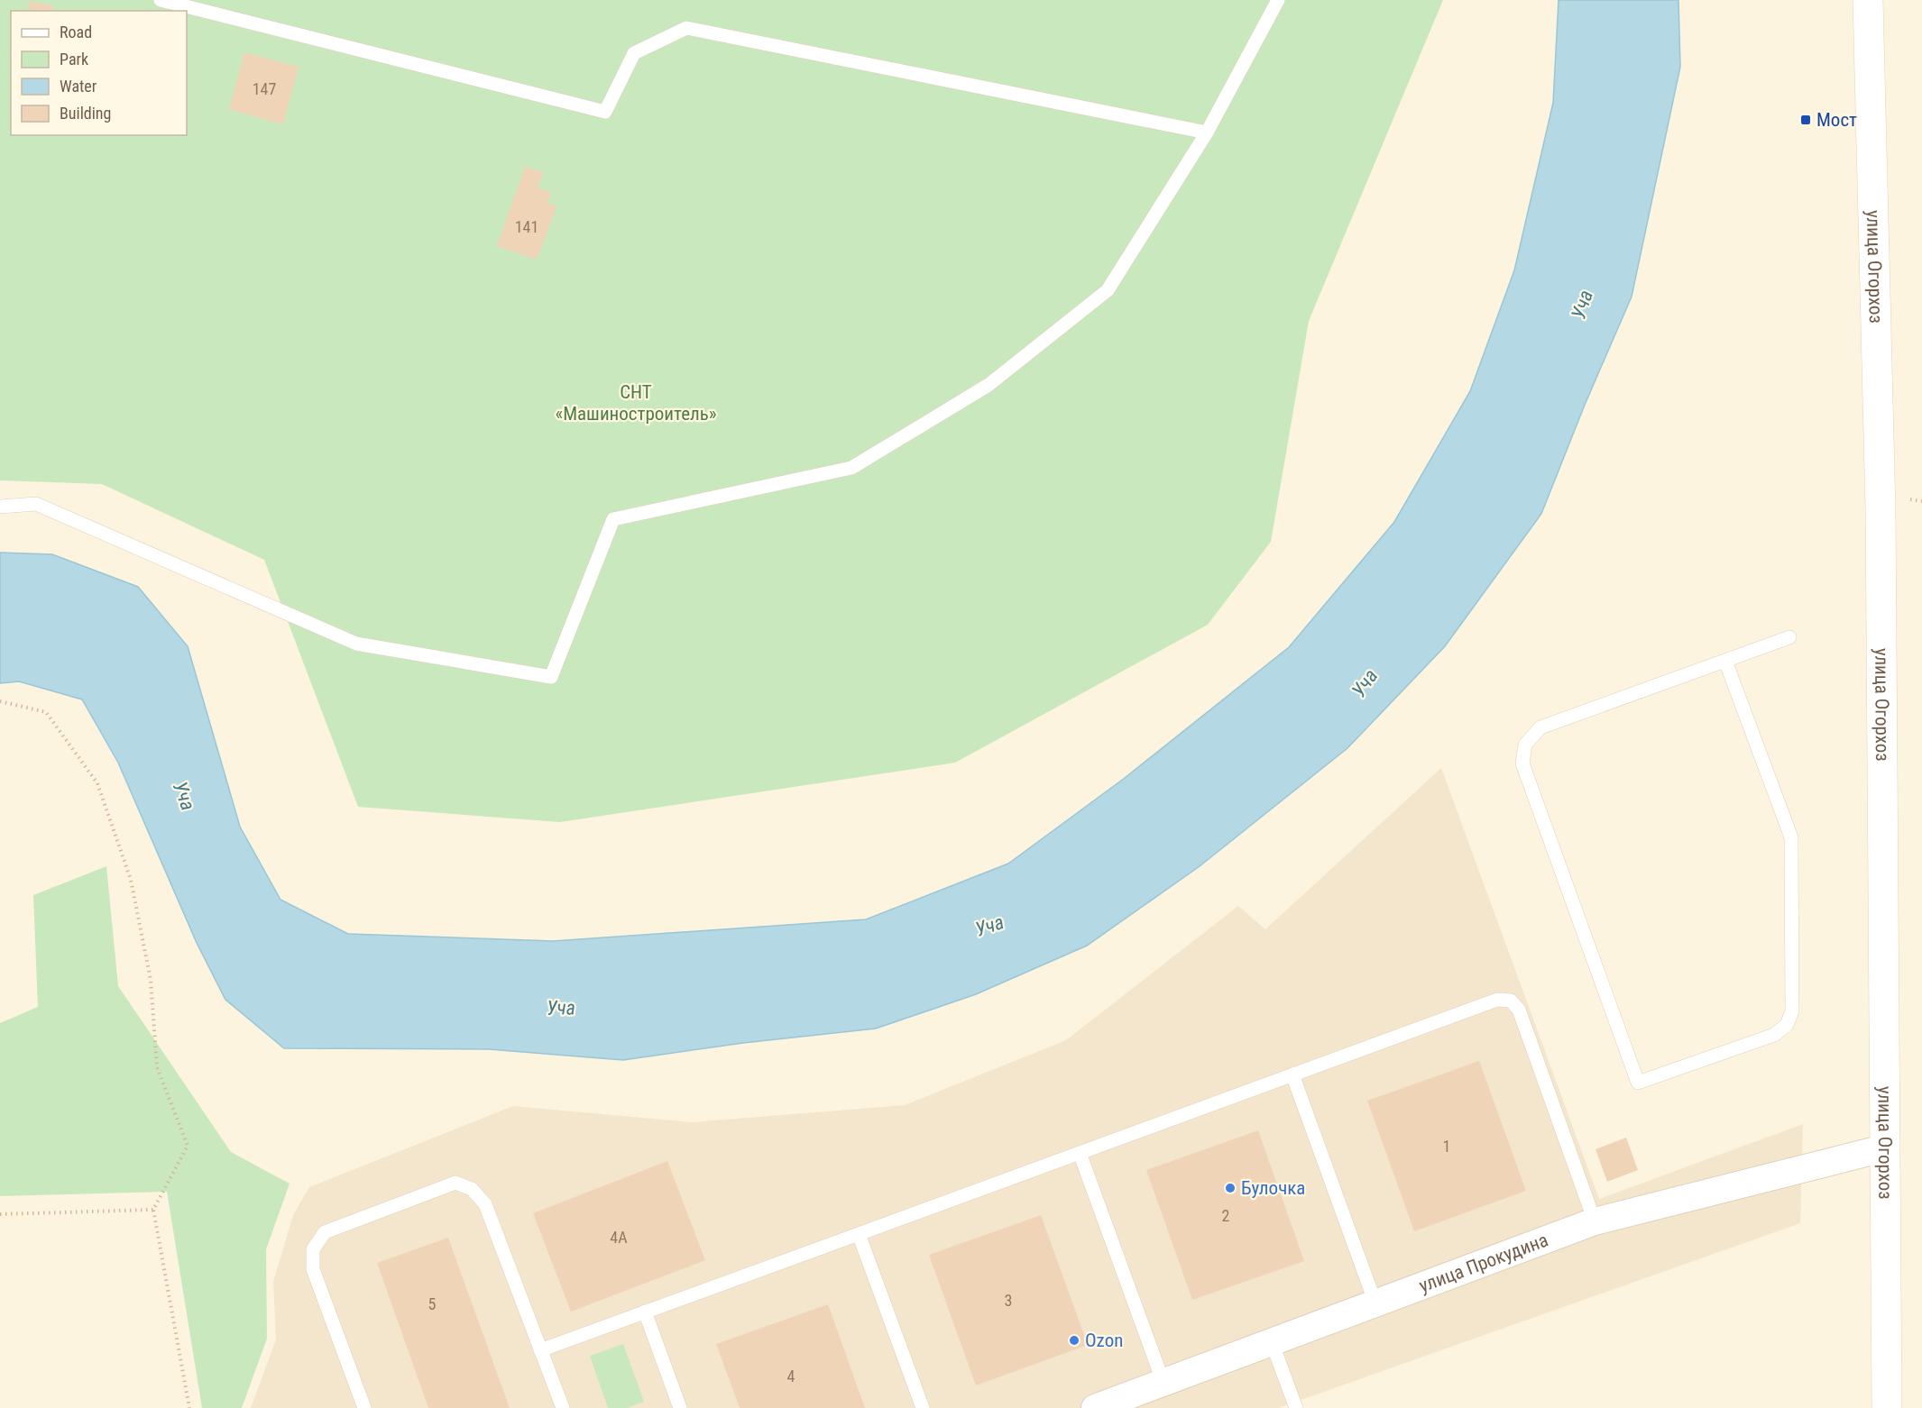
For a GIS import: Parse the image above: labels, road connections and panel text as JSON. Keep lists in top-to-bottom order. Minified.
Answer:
{"streets":{"street":["улица Огорхоз","улица Прокудина"]},"crossings":[["улица Огорхоз","улица Прокудина"]],"water":["Уча"],"parks":["СНТ «Машиностроитель»"],"places":{"transit":["Мост"],"other":["Булочка","Ozon"]},"house_numbers":["147","141","1","2","4А","3","5","4"],"legend":["Road","Park","Water","Building"]}
